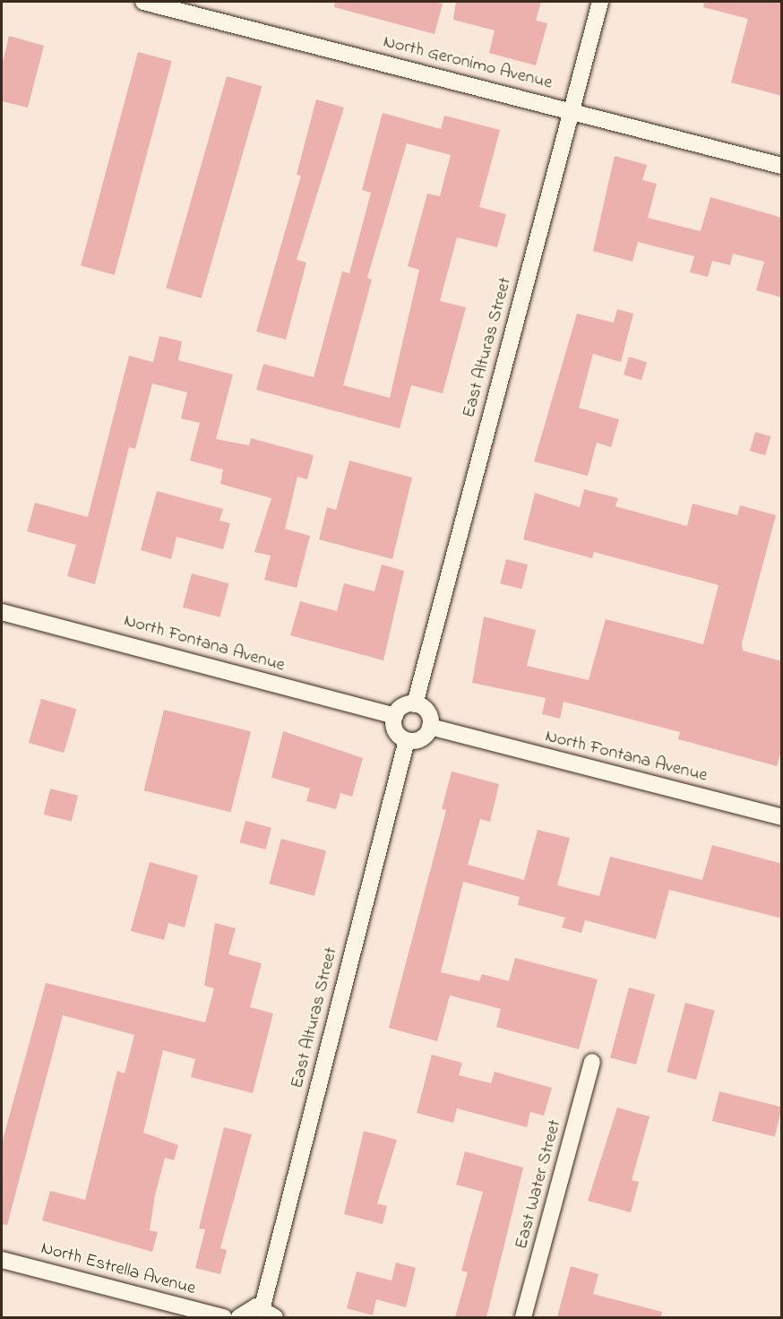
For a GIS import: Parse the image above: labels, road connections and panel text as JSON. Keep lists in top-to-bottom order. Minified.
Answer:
{"streets":{"street":["North Geronimo Avenue","East Alturas Street","North Fontana Avenue","East Water Street","North Estrella Avenue"]},"crossings":[["North Geronimo Avenue","East Alturas Street"],["East Alturas Street","North Fontana Avenue"]]}
